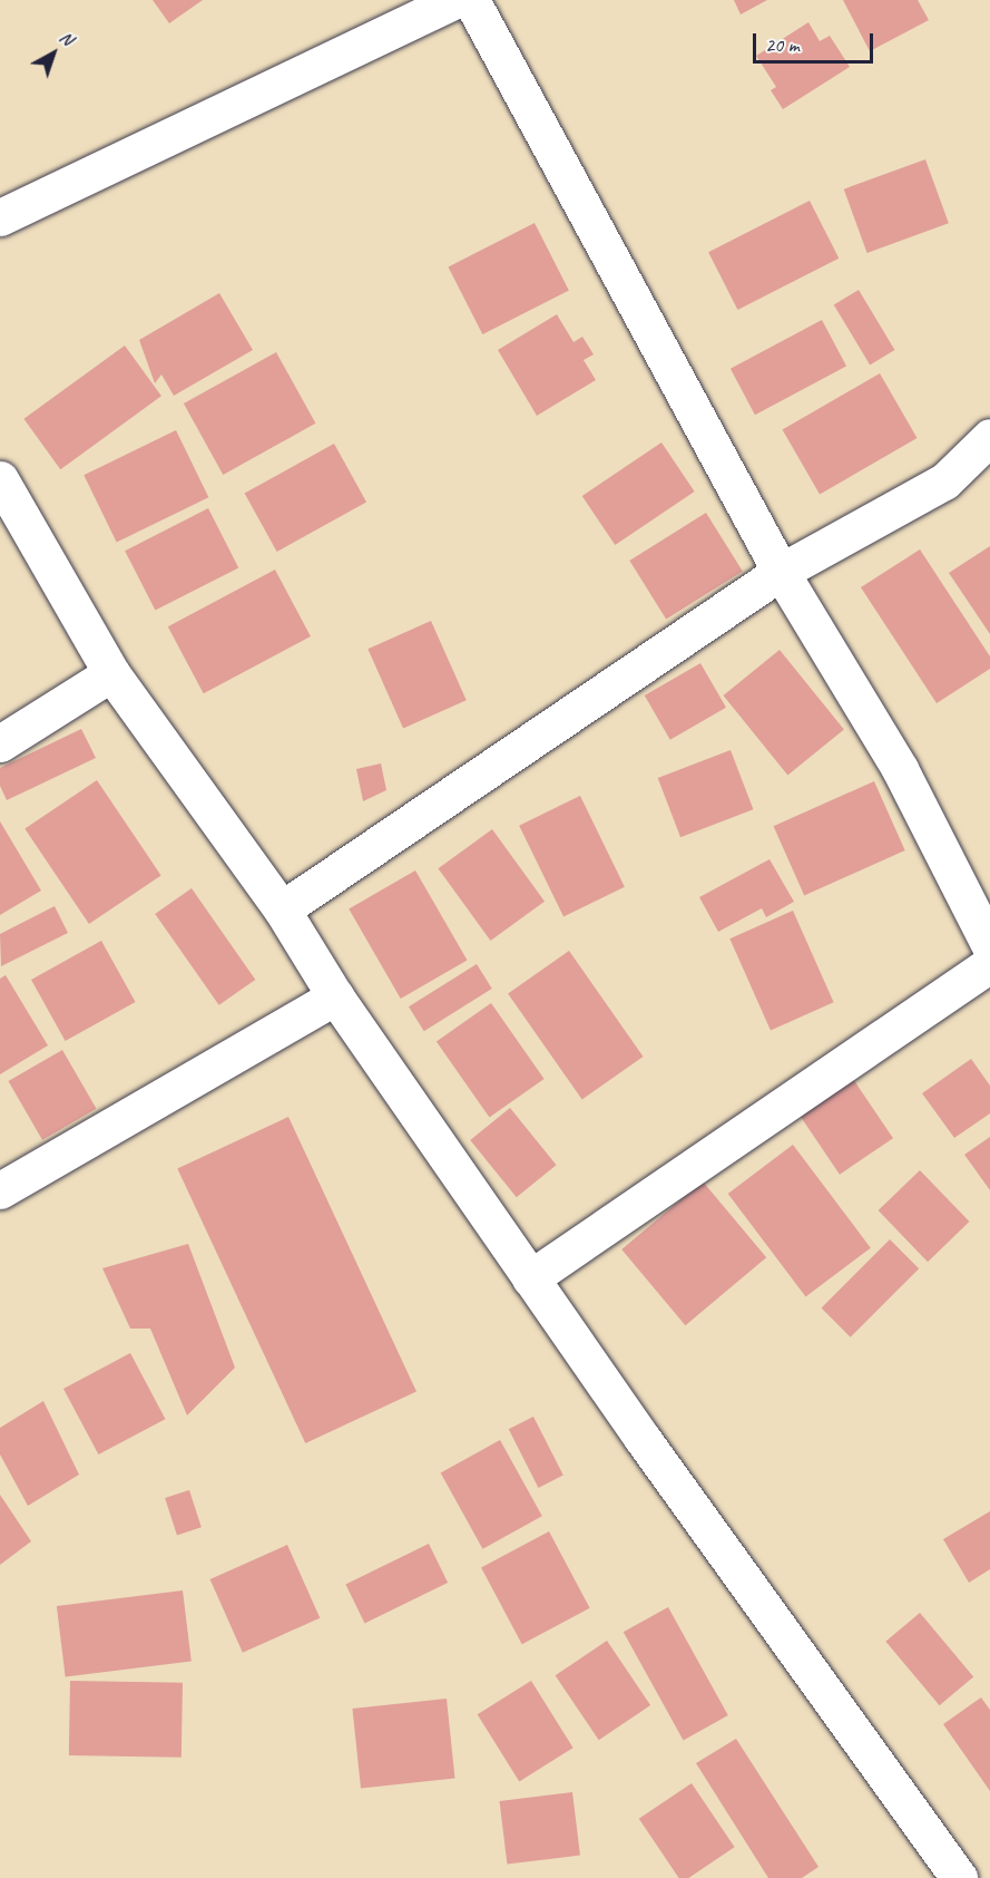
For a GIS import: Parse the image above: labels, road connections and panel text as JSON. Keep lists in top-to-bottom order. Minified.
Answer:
{"scale_bar":"20 m","north":"top right"}
